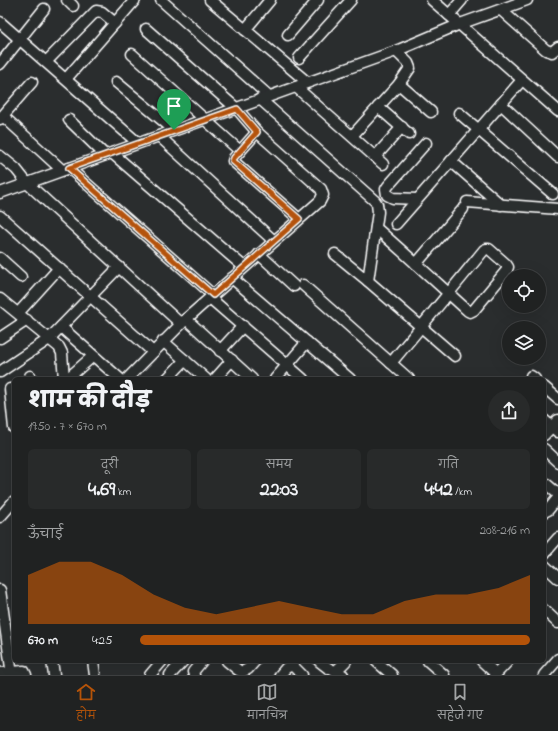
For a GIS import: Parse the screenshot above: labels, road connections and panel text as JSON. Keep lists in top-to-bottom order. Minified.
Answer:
{"page":{"heading":["शाम की दौड़","19:50 · 7 × 670 m"],"stats":[["दूरी","4.69 km"],["समय","22:03"],["गति","4:42 /km"]],"chart":["ऊँचाई","208–216 m"],"list":[{"name":"670 m","note":"4:25"}],"tabs":["होम","मानचित्र","सहेजे गए"]}}
